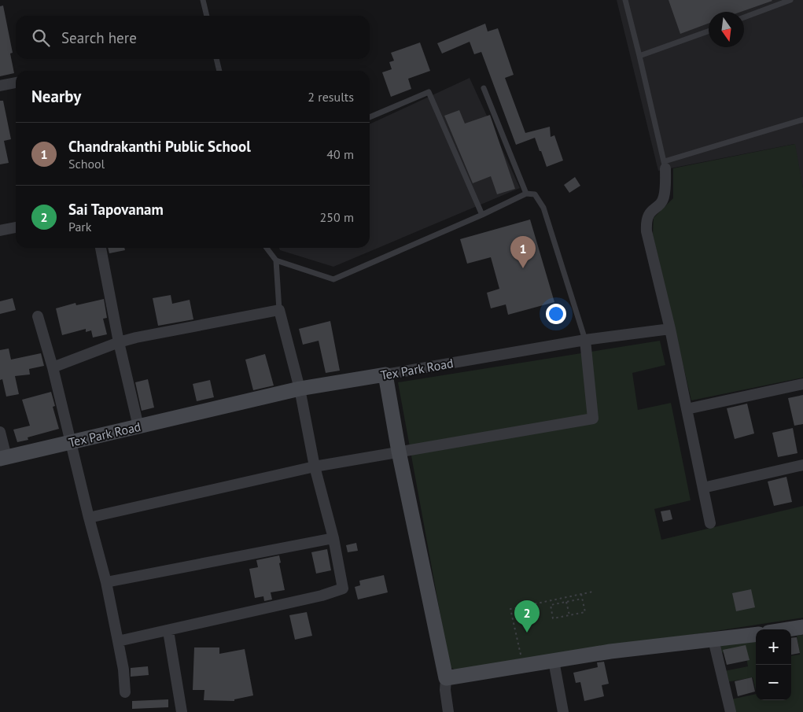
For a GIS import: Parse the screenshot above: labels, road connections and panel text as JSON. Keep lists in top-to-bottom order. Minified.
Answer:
{"streets":{"street":["Tex Park Road"]},"north":"bottom","page":{"search":"Search here","heading":["Nearby","2 results"],"list":[{"mark":"1","name":"Chandrakanthi Public School","note":"School","value":"40 m"},{"mark":"2","name":"Sai Tapovanam","note":"Park","value":"250 m"}],"pins":["1","2"],"map_buttons":["+","−"]}}
